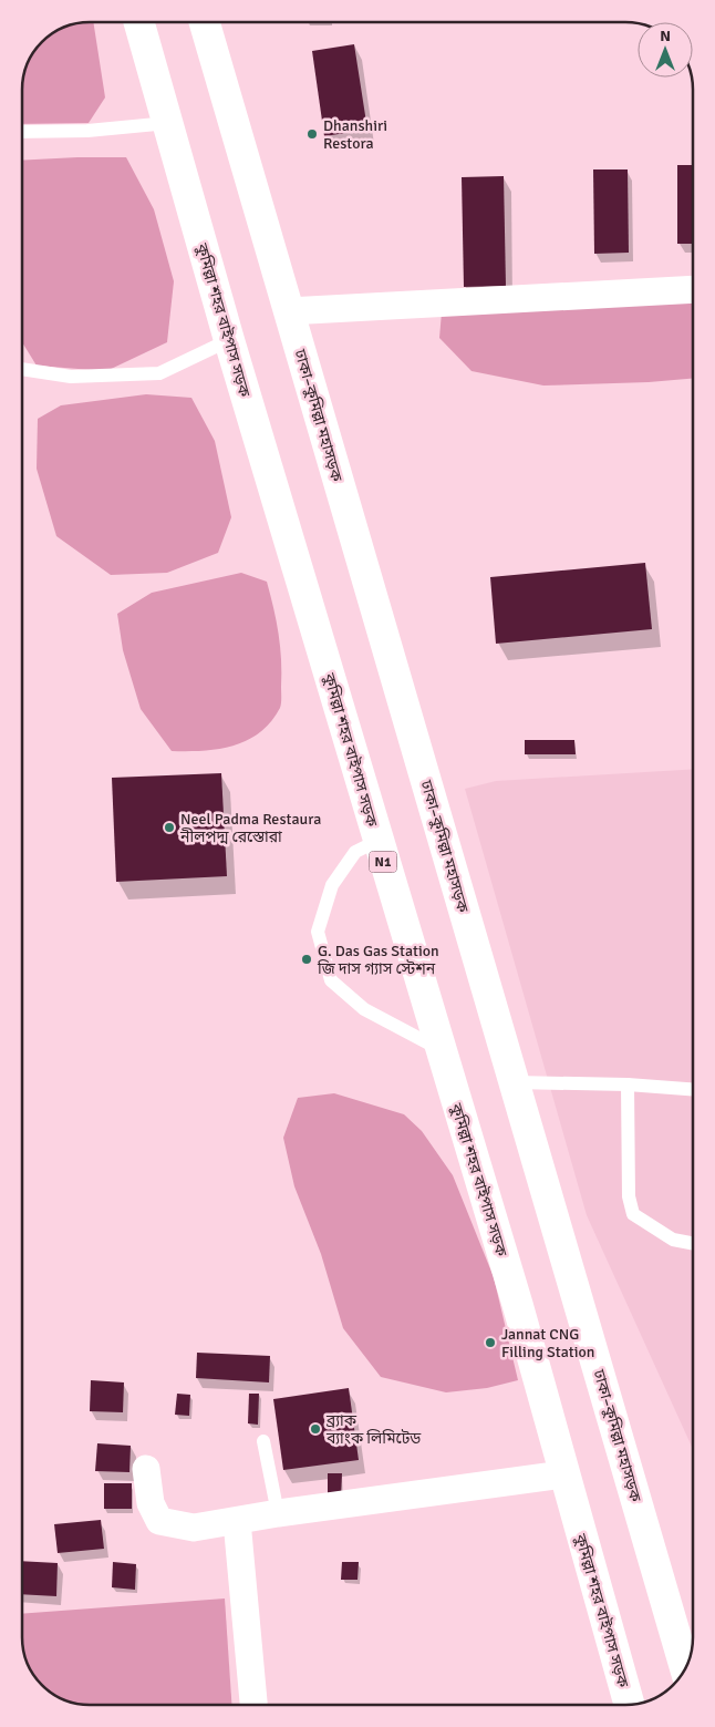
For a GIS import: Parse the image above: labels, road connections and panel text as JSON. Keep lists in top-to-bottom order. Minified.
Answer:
{"streets":{"highway":["কুমিল্লা শহর বাইপাস সড়ক","ঢাকা–কুমিল্লা মহাসড়ক","N1"]},"places":["Dhanshiri Restora","Neel Padma Restaura নীলপদ্ম রেস্তোরা","G. Das Gas Station জি দাস গ্যাস স্টেশন","Jannat CNG Filling Station","ব্র্যাক ব্যাংক লিমিটেড"],"north":"top"}
